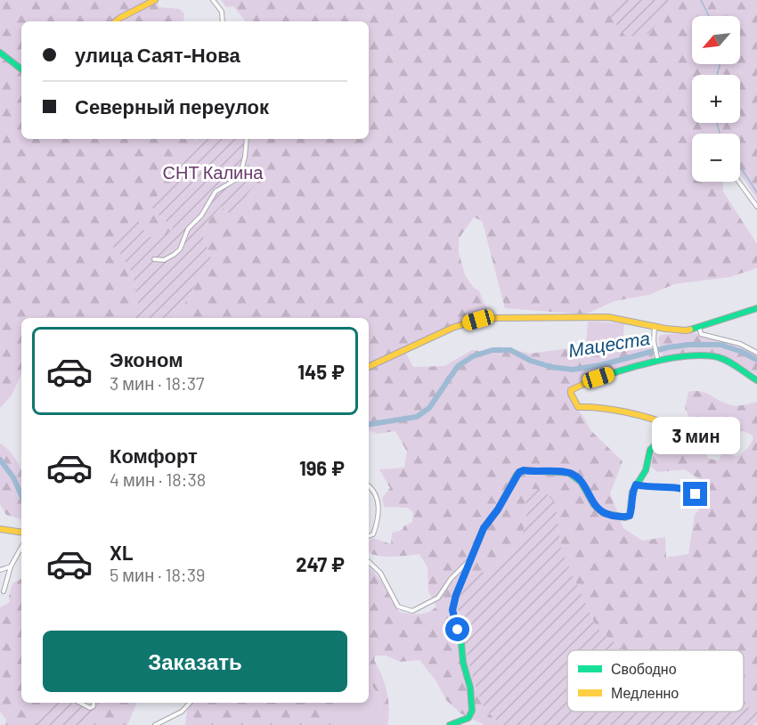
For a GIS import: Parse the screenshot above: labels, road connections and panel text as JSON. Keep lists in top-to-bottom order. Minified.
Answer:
{"water":["Мацеста"],"parks":["СНТ Калина"],"legend":["Свободно","Медленно"],"north":"bottom left","page":{"map_buttons":["+","−"],"banner":["улица Саят-Нова","Северный переулок"],"list":[{"name":"Эконом","note":"3 мин · 18:37","value":"145 ₽"},{"name":"Комфорт","note":"4 мин · 18:38","value":"196 ₽"},{"name":"XL","note":"5 мин · 18:39","value":"247 ₽"}],"bubble":"3 мин","buttons":"Заказать"}}
